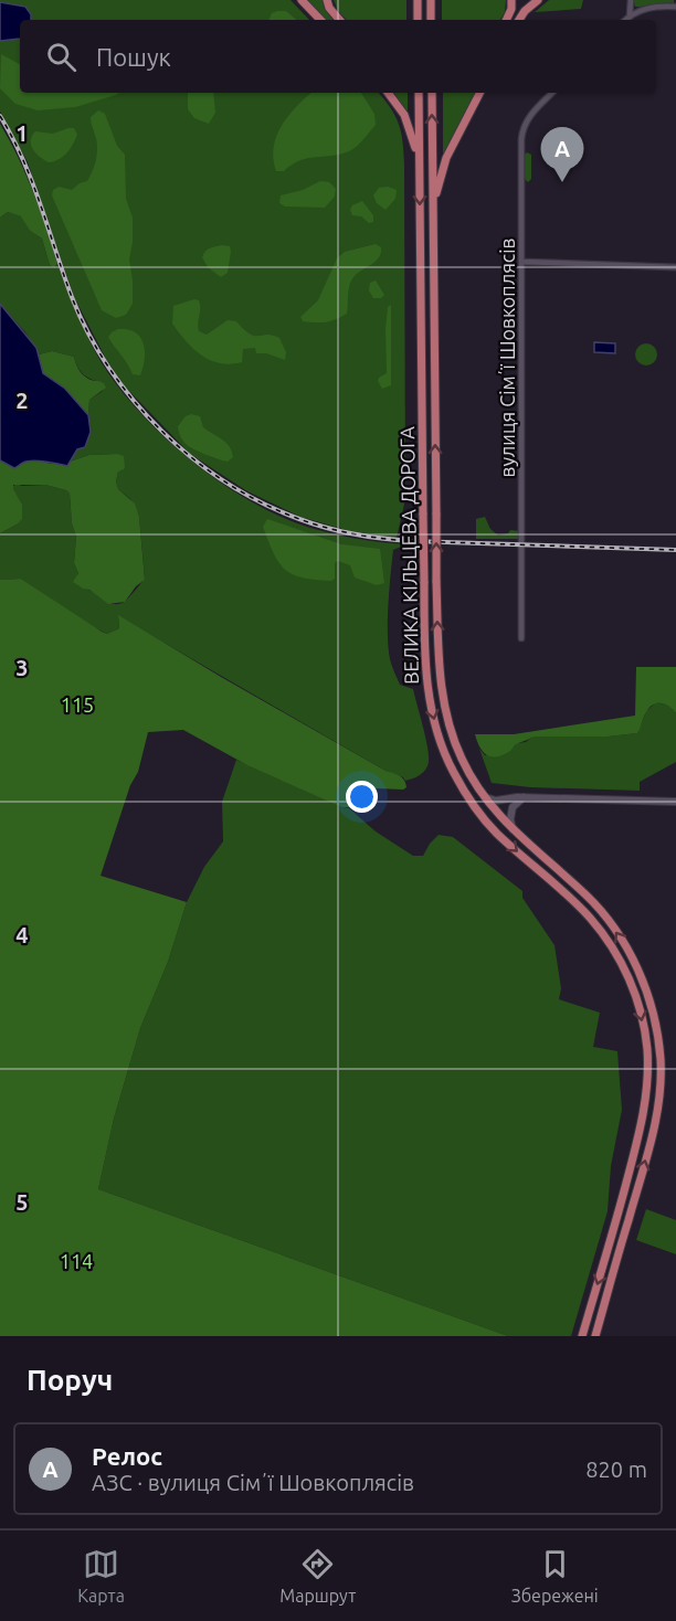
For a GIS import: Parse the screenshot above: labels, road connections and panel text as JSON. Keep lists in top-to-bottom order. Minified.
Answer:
{"streets":{"main road":["ВЕЛИКА КІЛЬЦЕВА ДОРОГА"],"street":["вулиця Сімʼї Шовкоплясів"]},"parks":["115","114"],"page":{"search":"Пошук","pins":"A","heading":"Поруч","list":[{"mark":"A","name":"Релос","note":"АЗС · вулиця Сімʼї Шовкоплясів","value":"820 m"}],"nav":["Карта","Маршрут","Збережені"]},"grid":{"rows":["1","2","3","4","5"]}}
